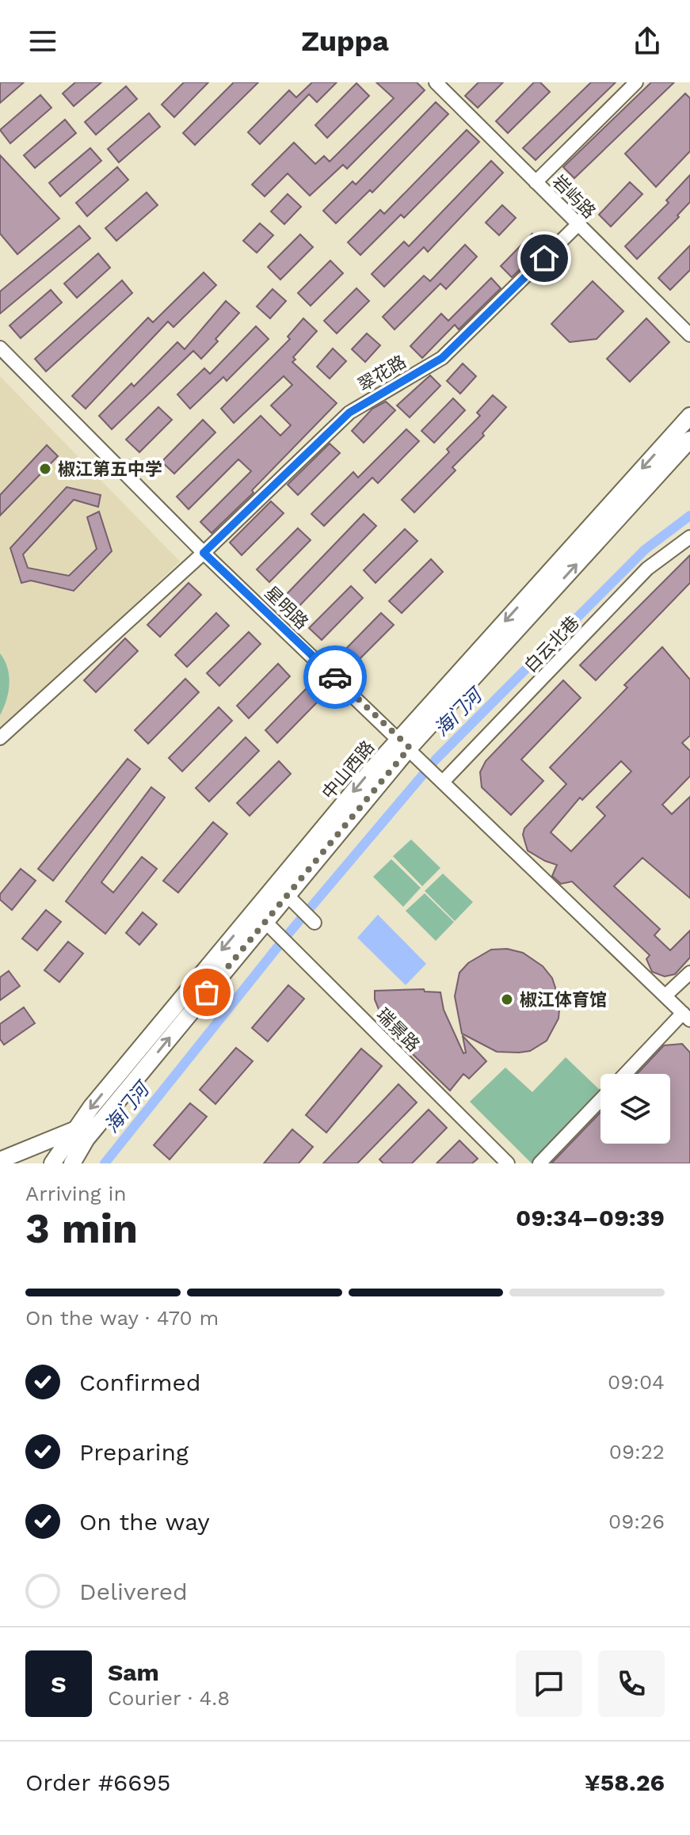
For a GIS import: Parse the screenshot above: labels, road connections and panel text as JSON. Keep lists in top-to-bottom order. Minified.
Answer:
{"streets":{"main road":["中山西路"],"street":["岩屿路","翠花路","星明路","白云北巷","瑞景路"]},"crossings":[["岩屿路","翠花路"],["翠花路","星明路"],["星明路","白云北巷"],["星明路","中山西路"],["中山西路","瑞景路"]],"water":["海门河"],"places":["椒江第五中学","椒江体育馆"],"page":{"header":"Zuppa","heading":["3 min","Arriving in","09:34–09:39"],"panel":["Sam","Courier · 4.8","Order #6695","¥58.26"],"bar":"On the way · 470 m","list":[["Confirmed","09:04"],["Preparing","09:22"],["On the way","09:26"],"Delivered"],"round":"S"}}
